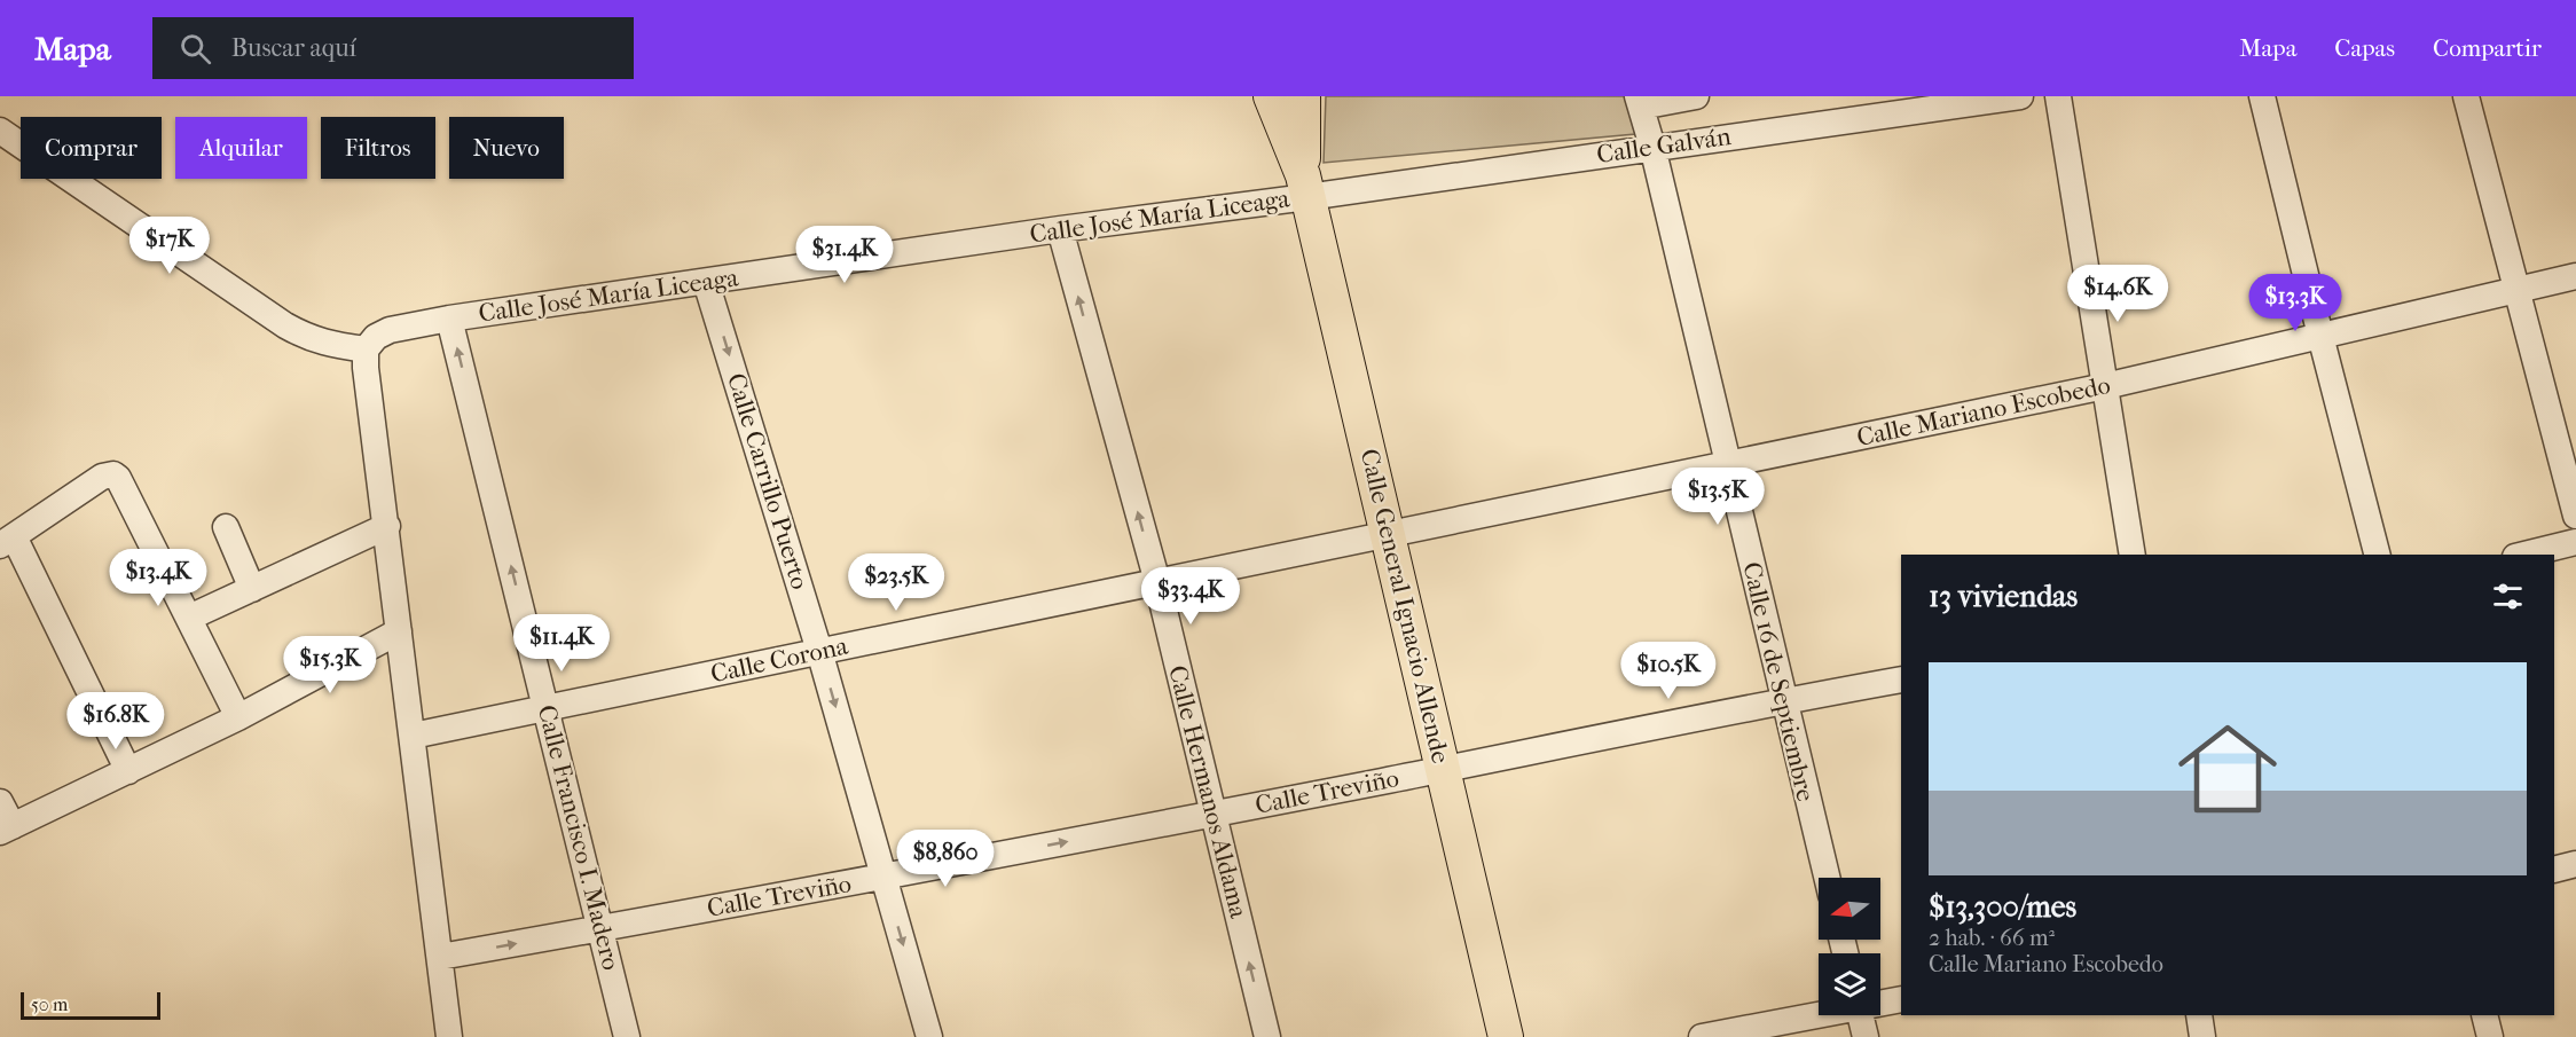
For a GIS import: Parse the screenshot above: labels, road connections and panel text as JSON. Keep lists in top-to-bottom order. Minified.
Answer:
{"streets":{"main road":["Calle General Ignacio Allende"],"street":["Calle Galván","Calle José María Liceaga","Calle Mariano Escobedo","Calle Carrillo Puerto","Calle Corona","Calle 16 de Septiembre","Calle Hermanos Aldama","Calle Treviño","Calle Francisco I. Madero"]},"crossings":[["Calle Galván","Calle José María Liceaga"],["Calle Galván","Calle General Ignacio Allende"],["Calle Galván","Calle 16 de Septiembre"],["Calle José María Liceaga","Calle Carrillo Puerto"],["Calle José María Liceaga","Calle General Ignacio Allende"],["Calle José María Liceaga","Calle Hermanos Aldama"],["Calle José María Liceaga","Calle Francisco I. Madero"],["Calle Mariano Escobedo","Calle General Ignacio Allende"],["Calle Mariano Escobedo","Calle Corona"],["Calle Mariano Escobedo","Calle 16 de Septiembre"],["Calle Carrillo Puerto","Calle Corona"],["Calle Carrillo Puerto","Calle Treviño"],["Calle General Ignacio Allende","Calle Corona"],["Calle General Ignacio Allende","Calle Treviño"],["Calle Corona","Calle Hermanos Aldama"],["Calle Corona","Calle Francisco I. Madero"],["Calle 16 de Septiembre","Calle Treviño"],["Calle Hermanos Aldama","Calle Treviño"],["Calle Treviño","Calle Francisco I. Madero"]],"one_way":["Calle Carrillo Puerto","Calle Hermanos Aldama"],"scale_bar":"50 m","north":"left","page":{"header":"Mapa","search":"Buscar aquí","nav":["Mapa","Capas","Compartir"],"chip":["Comprar","Alquilar","Filtros","Nuevo"],"price":["$17K","$31.4K","$14.6K","$13.3K","$13.5K","$13.4K","$23.5K","$33.4K","$11.4K","$15.3K","$10.5K","$16.8K","$8,860"],"heading":"13 viviendas","list":[{"name":"$13,300/mes","note":"2 hab. · 66 m² · Calle Mariano Escobedo"}],"scale":"50 m"}}
